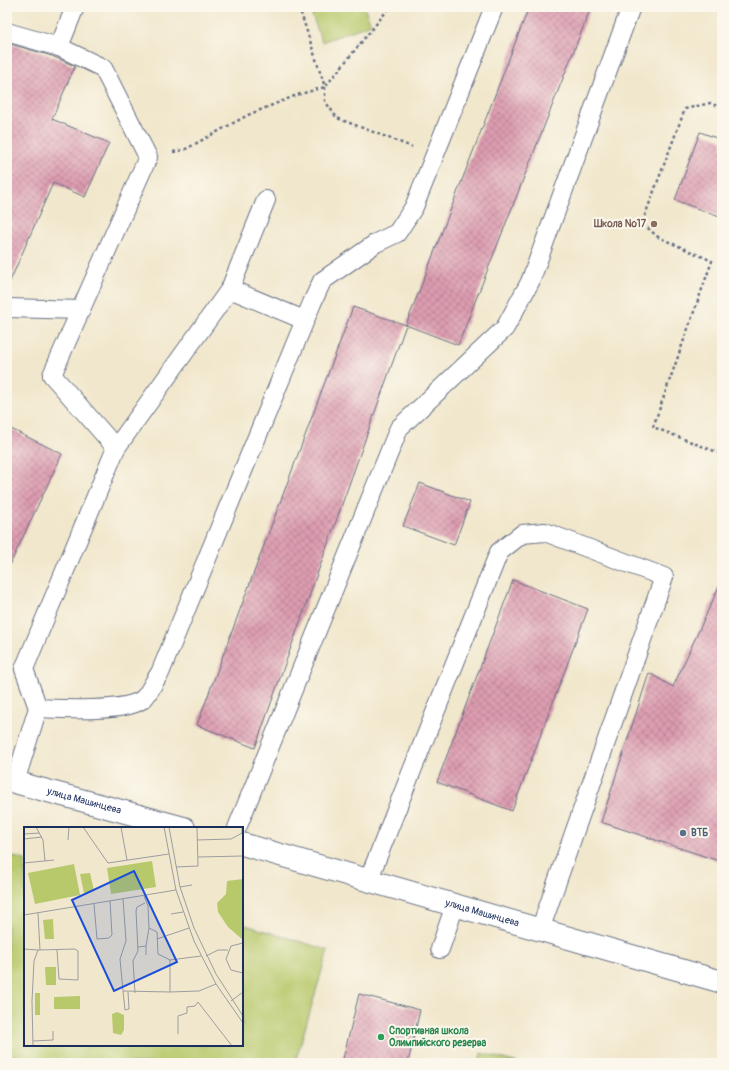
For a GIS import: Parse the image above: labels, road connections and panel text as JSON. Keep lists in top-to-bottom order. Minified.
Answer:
{"streets":{"street":["улица Машинцева"]},"places":["Школа №17","ВТБ","Спортивная школа Олимпийского резерва"]}
